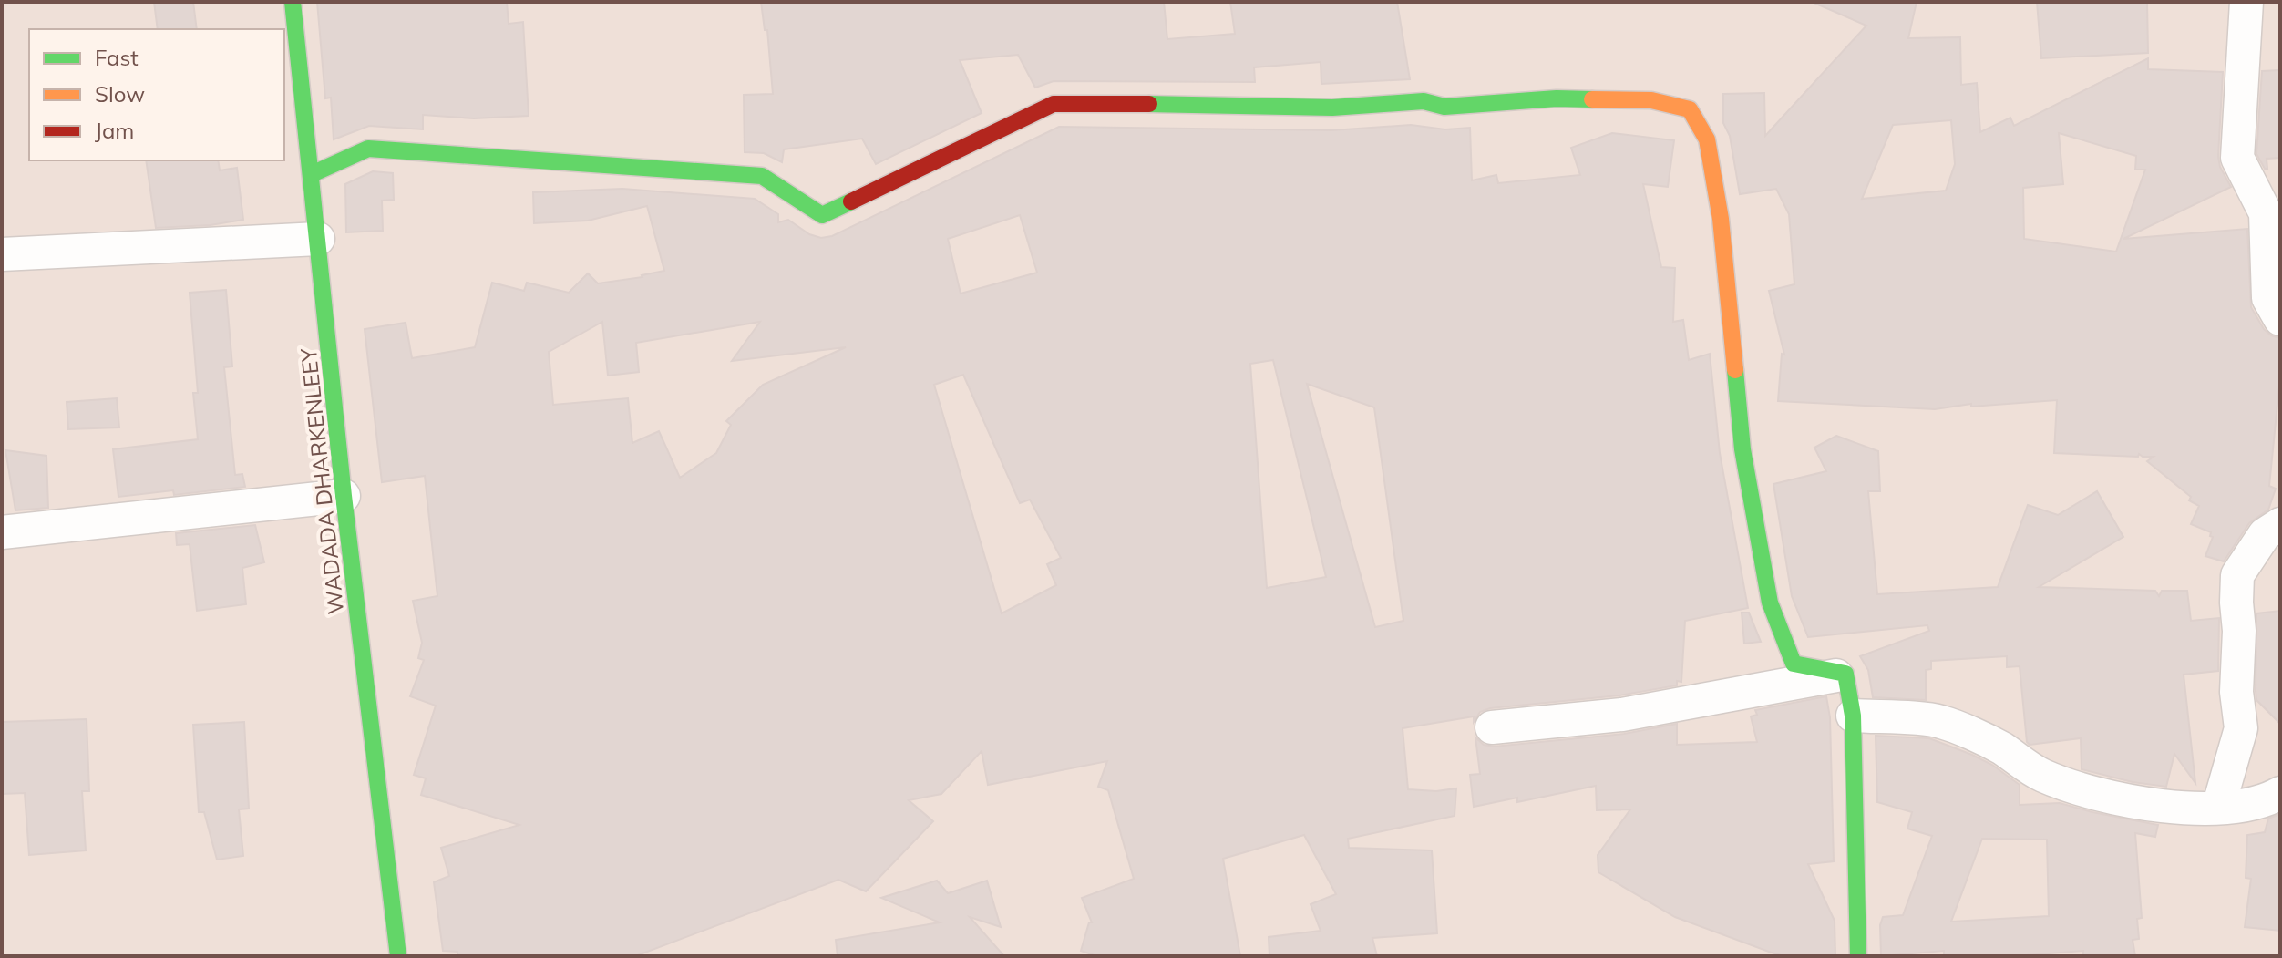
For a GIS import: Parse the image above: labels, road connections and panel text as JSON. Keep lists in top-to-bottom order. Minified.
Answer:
{"streets":{"street":["WADADA DHARKENLEEY"]},"legend":["Fast","Slow","Jam"]}
